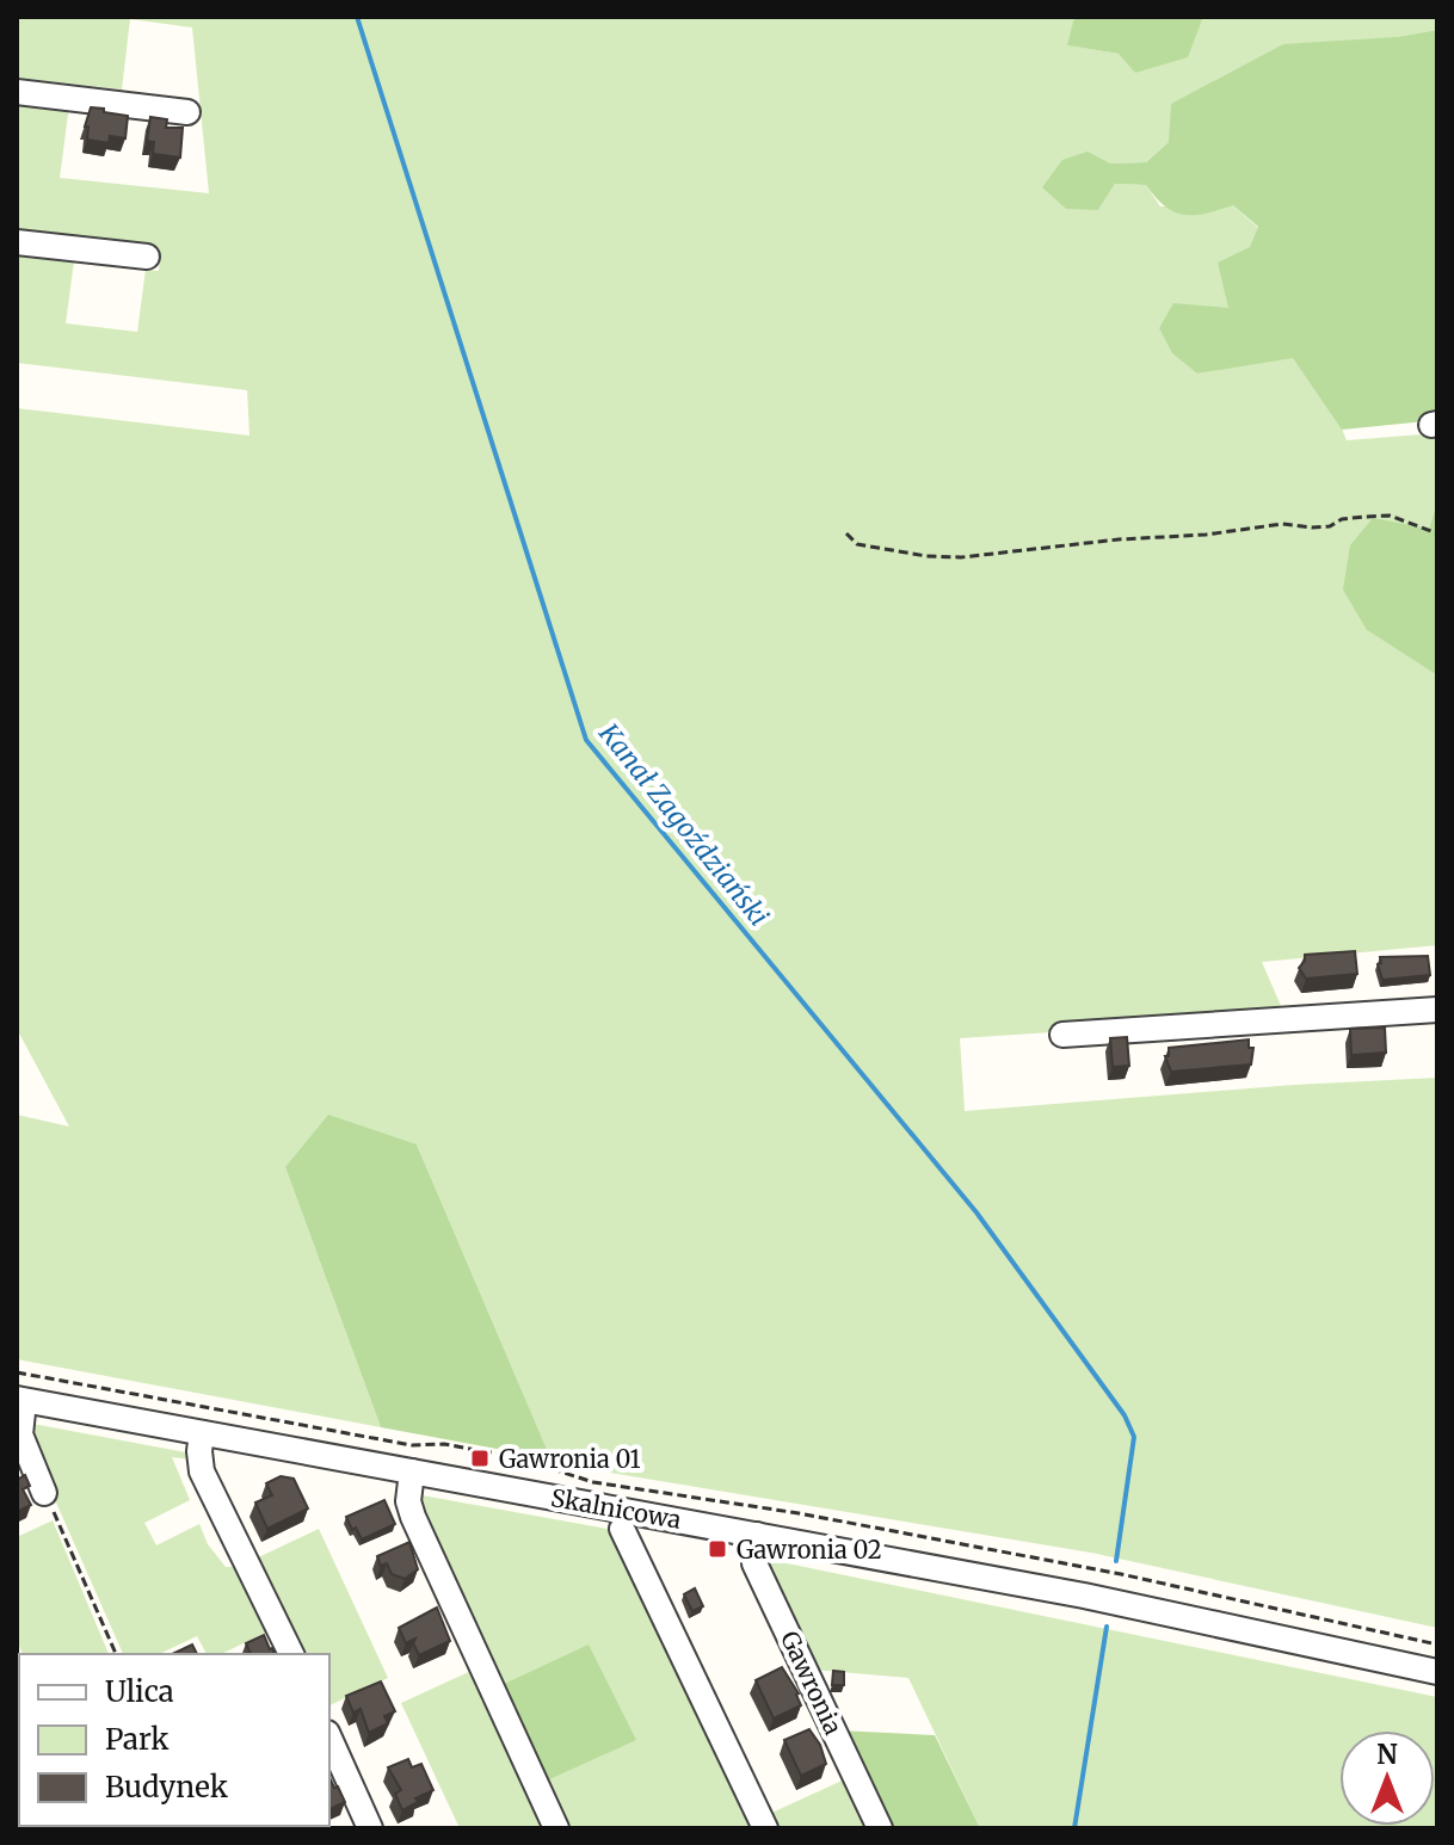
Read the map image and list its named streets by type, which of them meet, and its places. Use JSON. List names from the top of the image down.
{
  "streets": {
    "street": ["Skalnicowa", "Gawronia"]
  },
  "crossings": [
    ["Skalnicowa", "Gawronia"]
  ],
  "water": ["Kanał Zagoździański"],
  "places": {
    "transit": ["Gawronia 01", "Gawronia 02"]
  },
  "legend": ["Ulica", "Park", "Budynek"],
  "north": "top"
}
